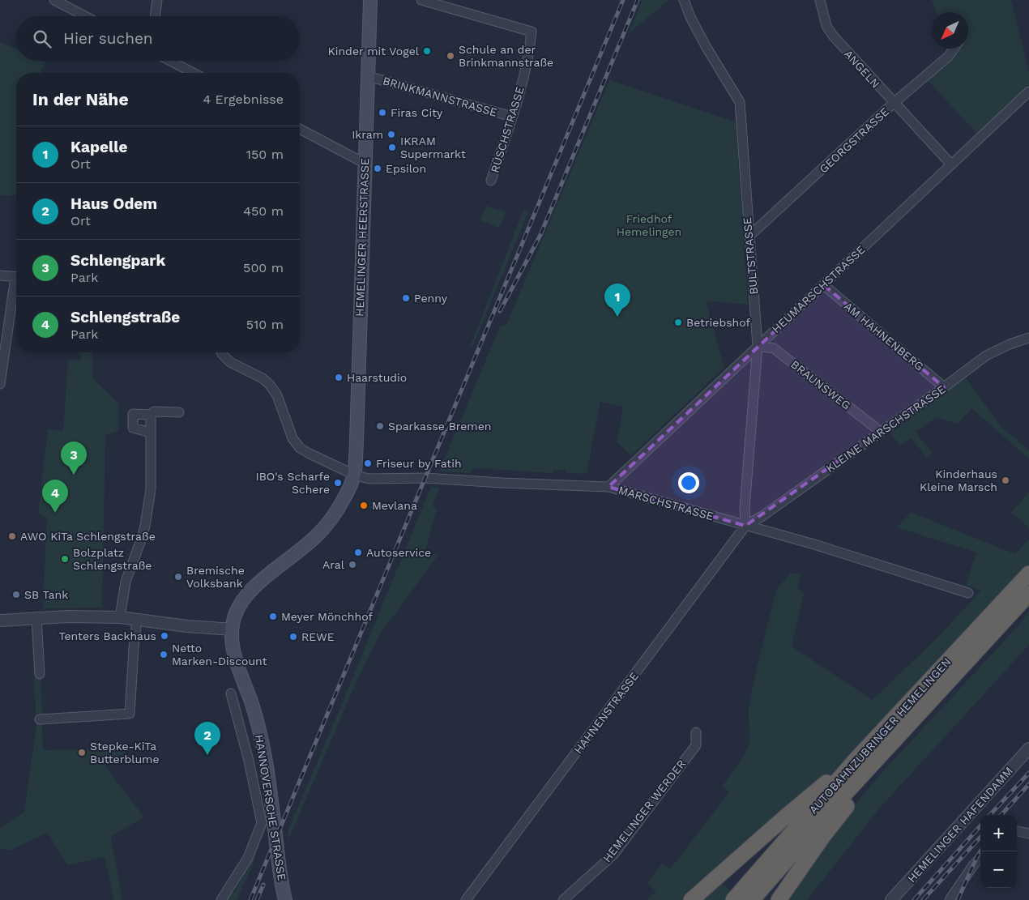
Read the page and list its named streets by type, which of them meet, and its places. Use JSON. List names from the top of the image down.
{
  "streets": {
    "highway": ["AUTOBAHNZUBRINGER HEMELINGEN"],
    "main road": ["HEMELINGER HEERSTRASSE", "HANNOVERSCHE STRASSE"],
    "street": [
      "ANGELN",
      "BRINKMANNSTRASSE",
      "RÜSCHSTRASSE",
      "GEORGSTRASSE",
      "BULTSTRASSE",
      "HEUMARSCHSTRASSE",
      "AM HAHNENBERG",
      "BRAUNSWEG",
      "KLEINE MARSCHSTRASSE",
      "MARSCHSTRASSE",
      "HAHNENSTRASSE",
      "HEMELINGER WERDER",
      "HEMELINGER HAFENDAMM"
    ]
  },
  "crossings": [
    ["ANGELN", "GEORGSTRASSE"],
    ["ANGELN", "HEUMARSCHSTRASSE"],
    ["BRINKMANNSTRASSE", "RÜSCHSTRASSE"],
    ["BRINKMANNSTRASSE", "HEMELINGER HEERSTRASSE"],
    ["GEORGSTRASSE", "BULTSTRASSE"],
    ["HEMELINGER HEERSTRASSE", "MARSCHSTRASSE"],
    ["HEMELINGER HEERSTRASSE", "HANNOVERSCHE STRASSE"],
    ["BULTSTRASSE", "HEUMARSCHSTRASSE"],
    ["BULTSTRASSE", "BRAUNSWEG"],
    ["BULTSTRASSE", "KLEINE MARSCHSTRASSE"],
    ["BULTSTRASSE", "MARSCHSTRASSE"],
    ["BULTSTRASSE", "HAHNENSTRASSE"],
    ["HEUMARSCHSTRASSE", "AM HAHNENBERG"],
    ["HEUMARSCHSTRASSE", "BRAUNSWEG"],
    ["HEUMARSCHSTRASSE", "MARSCHSTRASSE"],
    ["AM HAHNENBERG", "KLEINE MARSCHSTRASSE"],
    ["BRAUNSWEG", "KLEINE MARSCHSTRASSE"],
    ["KLEINE MARSCHSTRASSE", "MARSCHSTRASSE"],
    ["KLEINE MARSCHSTRASSE", "HAHNENSTRASSE"],
    ["MARSCHSTRASSE", "HAHNENSTRASSE"],
    ["MARSCHSTRASSE", "HANNOVERSCHE STRASSE"]
  ],
  "parks": ["Friedhof Hemelingen"],
  "places": [
    "Kinder mit Vogel",
    "Schule an der Brinkmannstraße",
    "Firas City",
    "Ikram",
    "IKRAM Supermarkt",
    "Epsilon",
    "Penny",
    "Betriebshof",
    "Haarstudio",
    "Sparkasse Bremen",
    "Friseur by Fatih",
    "Kinderhaus Kleine Marsch",
    "IBO's Scharfe Schere",
    "Mevlana",
    "AWO KiTa Schlengstraße",
    "Autoservice",
    "Bolzplatz Schlengstraße",
    "Aral",
    "Bremische Volksbank",
    "SB Tank",
    "Meyer Mönchhof",
    "Tenters Backhaus",
    "REWE",
    "Netto Marken-Discount",
    "Stepke-KiTa Butterblume"
  ],
  "north": "bottom left",
  "page": {
    "search": "Hier suchen",
    "heading": ["In der Nähe", "4 Ergebnisse"],
    "list": [
      {
        "mark": "1",
        "name": "Kapelle",
        "note": "Ort",
        "value": "150 m"
      },
      {
        "mark": "2",
        "name": "Haus Odem",
        "note": "Ort",
        "value": "450 m"
      },
      {
        "mark": "3",
        "name": "Schlengpark",
        "note": "Park",
        "value": "500 m"
      },
      {
        "mark": "4",
        "name": "Schlengstraße",
        "note": "Park",
        "value": "510 m"
      }
    ],
    "pins": [
      "1",
      "3",
      "4",
      "2"
    ],
    "map_buttons": ["+", "−"]
  }
}
